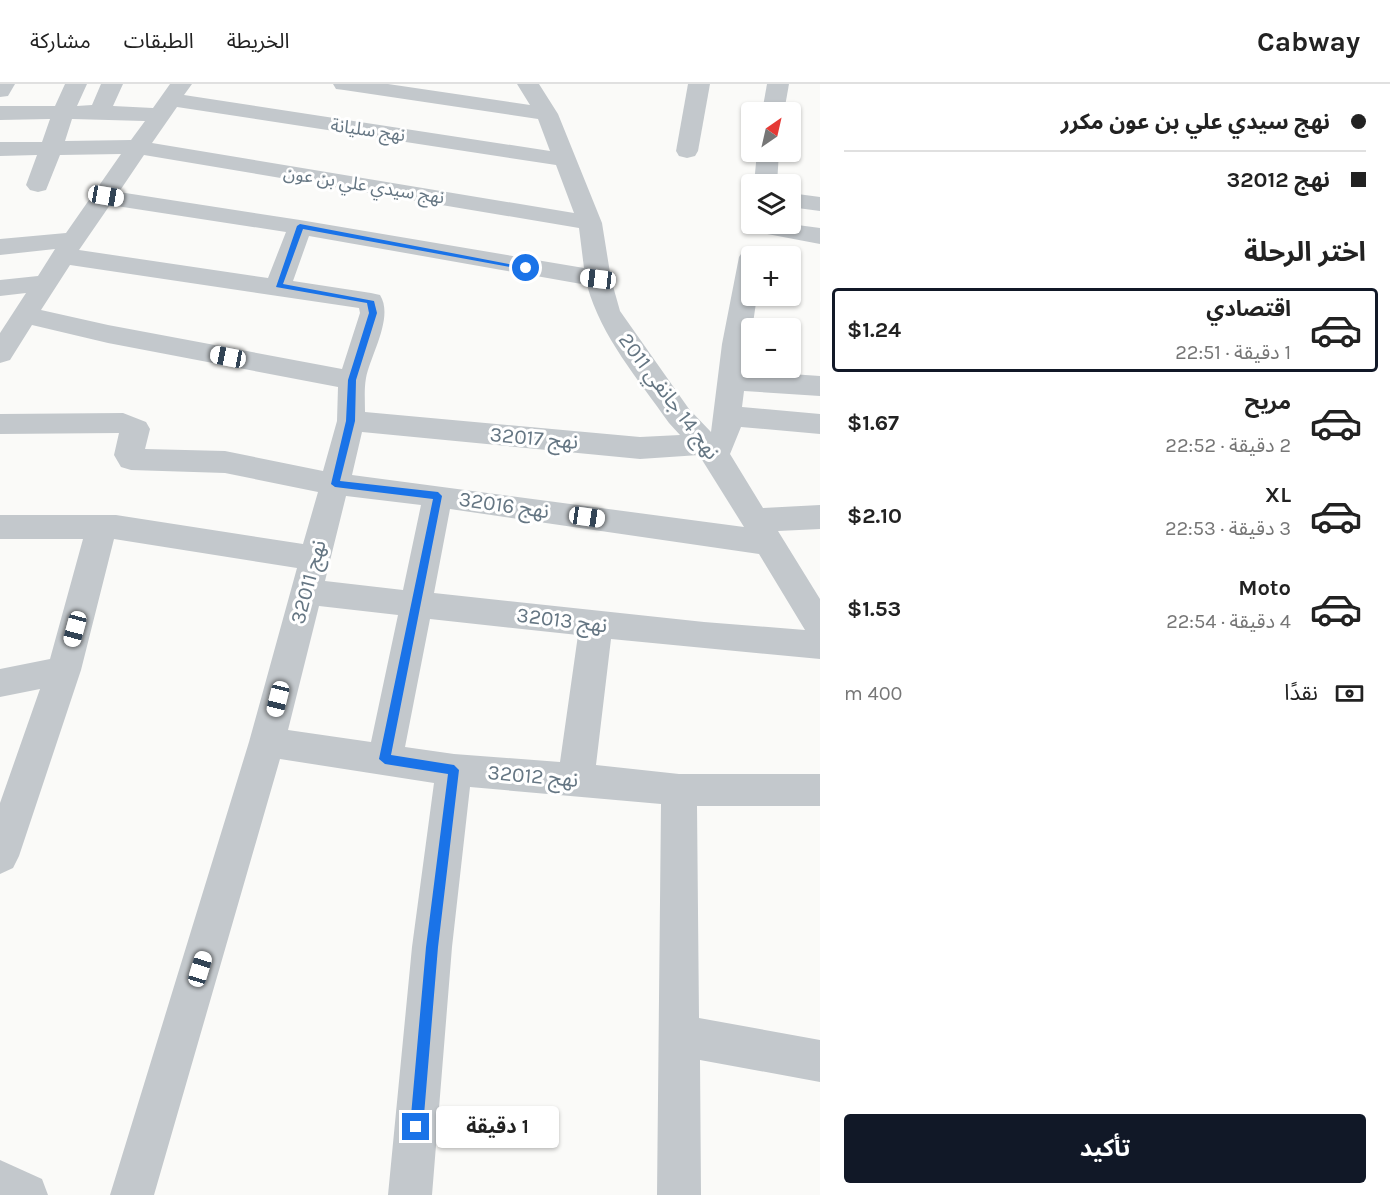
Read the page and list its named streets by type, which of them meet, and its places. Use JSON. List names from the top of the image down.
{
  "streets": {
    "street": [
      "نهج سليانة",
      "نهج سيدي علي بن عون",
      "نهج 14 جانفي 2011",
      "نهج 32017",
      "نهج 32016",
      "نهج 32011",
      "نهج 32013",
      "نهج 32012"
    ]
  },
  "crossings": [
    ["نهج سليانة", "نهج 14 جانفي 2011"],
    ["نهج سيدي علي بن عون", "نهج 14 جانفي 2011"],
    ["نهج 14 جانفي 2011", "نهج 32017"],
    ["نهج 14 جانفي 2011", "نهج 32016"],
    ["نهج 32017", "نهج 32011"],
    ["نهج 32016", "نهج 32011"],
    ["نهج 32011", "نهج 32013"],
    ["نهج 32011", "نهج 32012"]
  ],
  "north": "top right",
  "page": {
    "header": "Cabway",
    "nav": ["الخريطة", "الطبقات", "مشاركة"],
    "banner": ["نهج سيدي علي بن عون مكرر", "نهج 32012"],
    "map_buttons": ["+", "−"],
    "heading": "اختر الرحلة",
    "list": [
      {
        "name": "اقتصادي",
        "note": "1 دقيقة · 22:51",
        "value": "$1.24"
      },
      {
        "name": "مريح",
        "note": "2 دقيقة · 22:52",
        "value": "$1.67"
      },
      {
        "name": "XL",
        "note": "3 دقيقة · 22:53",
        "value": "$2.10"
      },
      {
        "name": "Moto",
        "note": "4 دقيقة · 22:54",
        "value": "$1.53"
      }
    ],
    "pay": ["نقدًا", "400 m"],
    "buttons": "تأكيد",
    "bubble": "1 دقيقة"
  }
}
